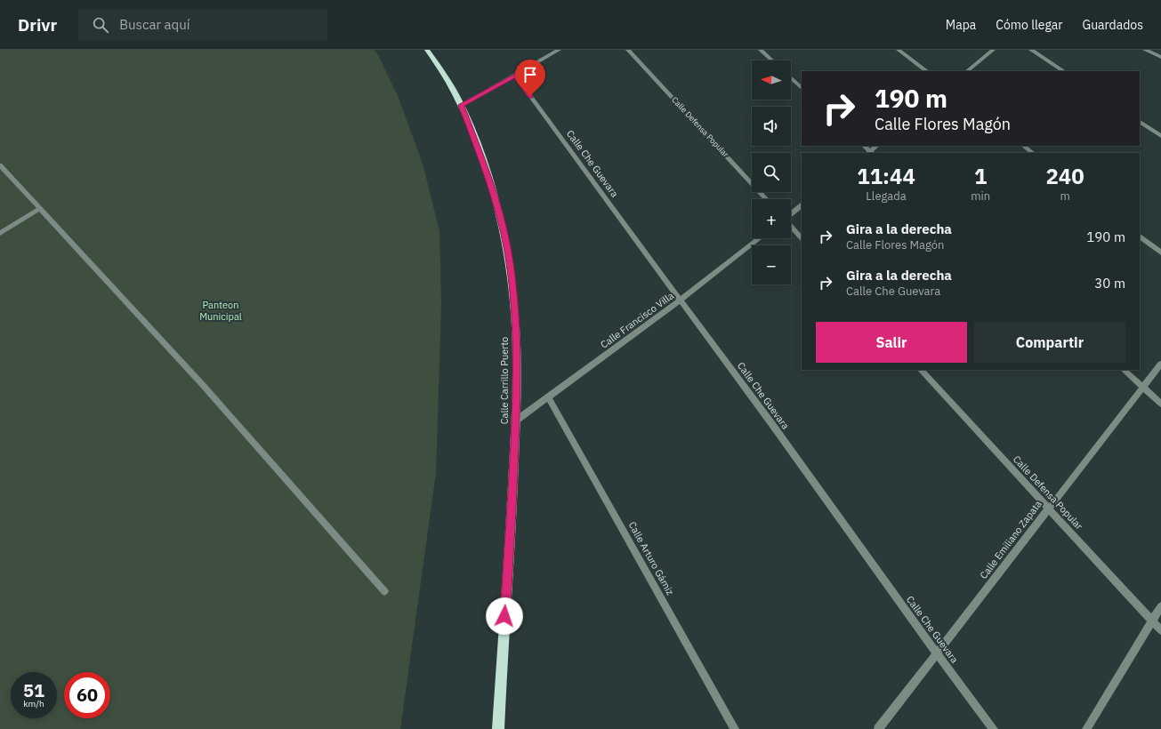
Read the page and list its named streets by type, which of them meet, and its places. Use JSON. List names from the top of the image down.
{
  "streets": {
    "main road": ["Calle Carrillo Puerto"],
    "street": [
      "Calle Defensa Popular",
      "Calle Che Guevara",
      "Calle Francisco Villa",
      "Calle Emiliano Zapata",
      "Calle Arturo Gámiz"
    ]
  },
  "crossings": [
    ["Calle Defensa Popular", "Calle Emiliano Zapata"],
    ["Calle Che Guevara", "Calle Francisco Villa"],
    ["Calle Che Guevara", "Calle Emiliano Zapata"],
    ["Calle Francisco Villa", "Calle Carrillo Puerto"],
    ["Calle Francisco Villa", "Calle Arturo Gámiz"]
  ],
  "parks": ["Panteon Municipal"],
  "north": "left",
  "page": {
    "header": "Drivr",
    "search": "Buscar aquí",
    "nav": ["Mapa", "Cómo llegar", "Guardados"],
    "map_buttons": ["+", "−"],
    "turn": ["190 m", "Calle Flores Magón"],
    "eta": [
      "11:44",
      "Llegada",
      "1",
      "min",
      "240",
      "m"
    ],
    "list": [
      {
        "name": "Gira a la derecha",
        "note": "Calle Flores Magón",
        "value": "190 m"
      },
      {
        "name": "Gira a la derecha",
        "note": "Calle Che Guevara",
        "value": "30 m"
      }
    ],
    "buttons": ["Salir", "Compartir"],
    "speed": "51 km/h",
    "limit": "60"
  }
}
